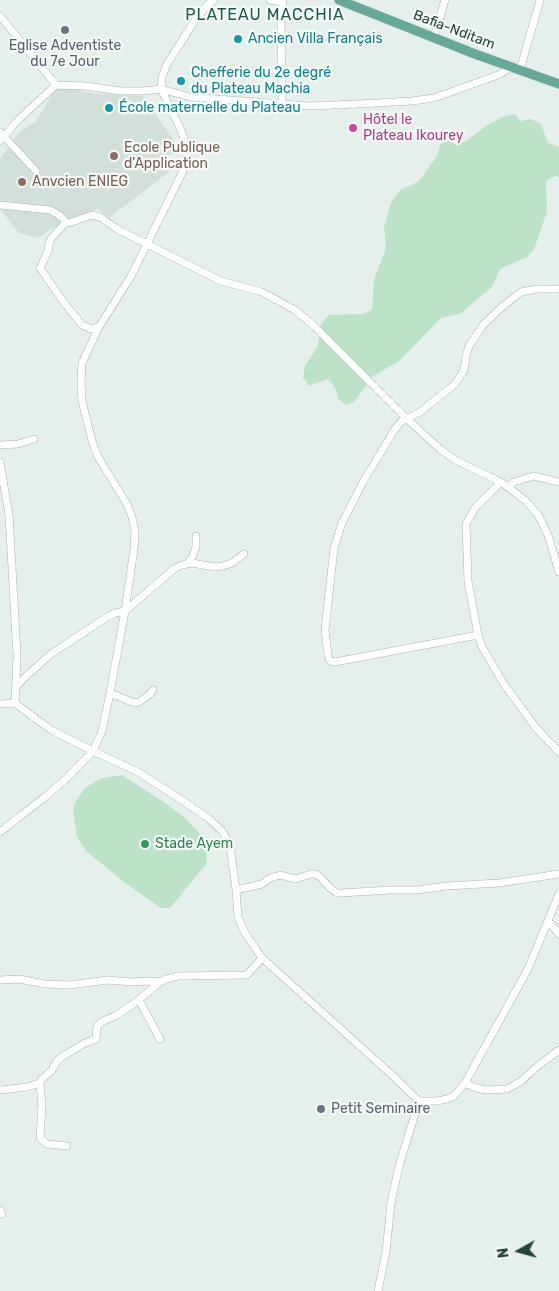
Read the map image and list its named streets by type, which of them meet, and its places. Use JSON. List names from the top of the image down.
{
  "streets": {
    "main road": ["Bafia-Nditam"]
  },
  "districts": ["PLATEAU MACCHIA"],
  "places": [
    "Eglise Adventiste du 7e Jour",
    "Ancien Villa Français",
    "Chefferie du 2e degré du Plateau Machia",
    "École maternelle du Plateau",
    "Hôtel le Plateau Ikourey",
    "Ecole Publique d'Application",
    "Anvcien ENIEG",
    "Stade Ayem",
    "Petit Seminaire"
  ],
  "north": "left"
}
